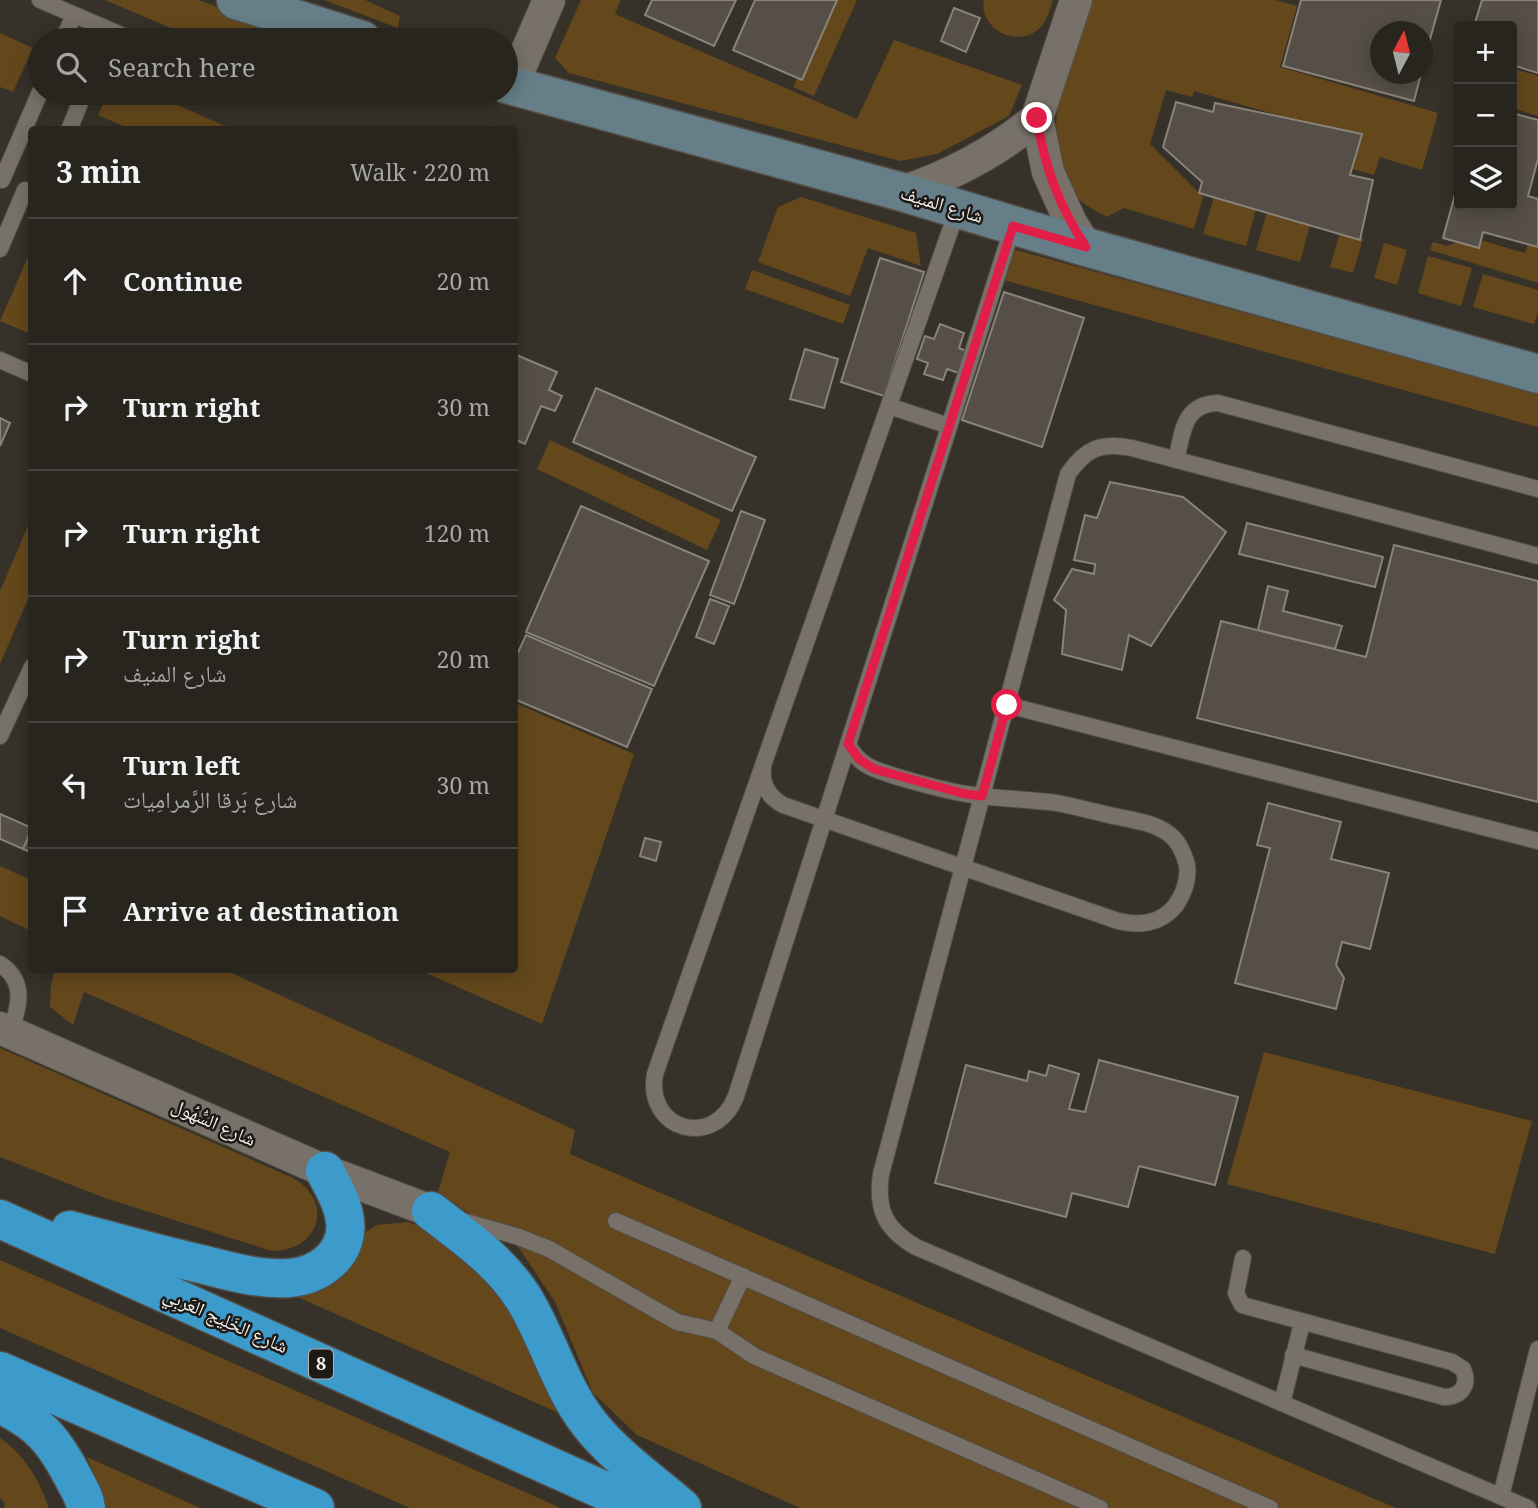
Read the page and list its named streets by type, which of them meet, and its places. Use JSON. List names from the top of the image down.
{
  "streets": {
    "highway": ["شارع الخَلِيج العَربِي", "8"],
    "street": ["شارع المنيف", "شارع السُّهُول"]
  },
  "north": "top",
  "page": {
    "map_buttons": ["+", "−"],
    "search": "Search here",
    "heading": ["3 min", "Walk · 220 m"],
    "list": [
      ["Continue", "20 m"],
      ["Turn right", "30 m"],
      ["Turn right", "120 m"],
      ["Turn right", "شارع المنيف", "20 m"],
      ["Turn left", "شارع بَرقا الرَّمرامِيات", "30 m"],
      "Arrive at destination"
    ]
  }
}
